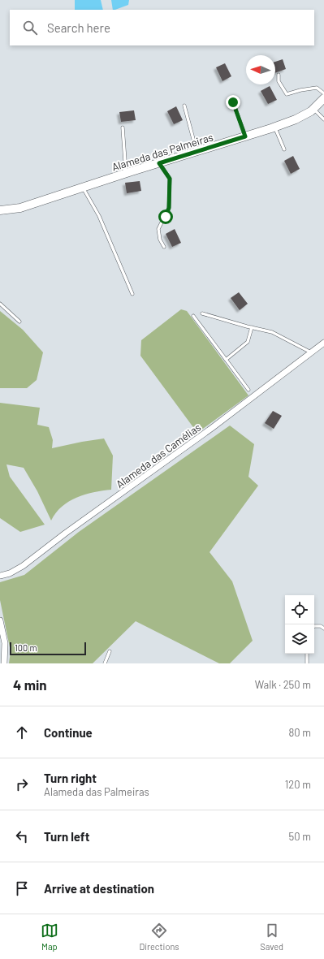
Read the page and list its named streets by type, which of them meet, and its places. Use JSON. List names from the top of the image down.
{
  "streets": {
    "street": ["Alameda das Palmeiras", "Alameda das Camélias"]
  },
  "scale_bar": "100 m",
  "north": "left",
  "page": {
    "search": "Search here",
    "scale": "100 m",
    "heading": ["4 min", "Walk · 250 m"],
    "list": [
      ["Continue", "80 m"],
      ["Turn right", "Alameda das Palmeiras", "120 m"],
      ["Turn left", "50 m"],
      "Arrive at destination"
    ],
    "nav": ["Map", "Directions", "Saved"]
  }
}
